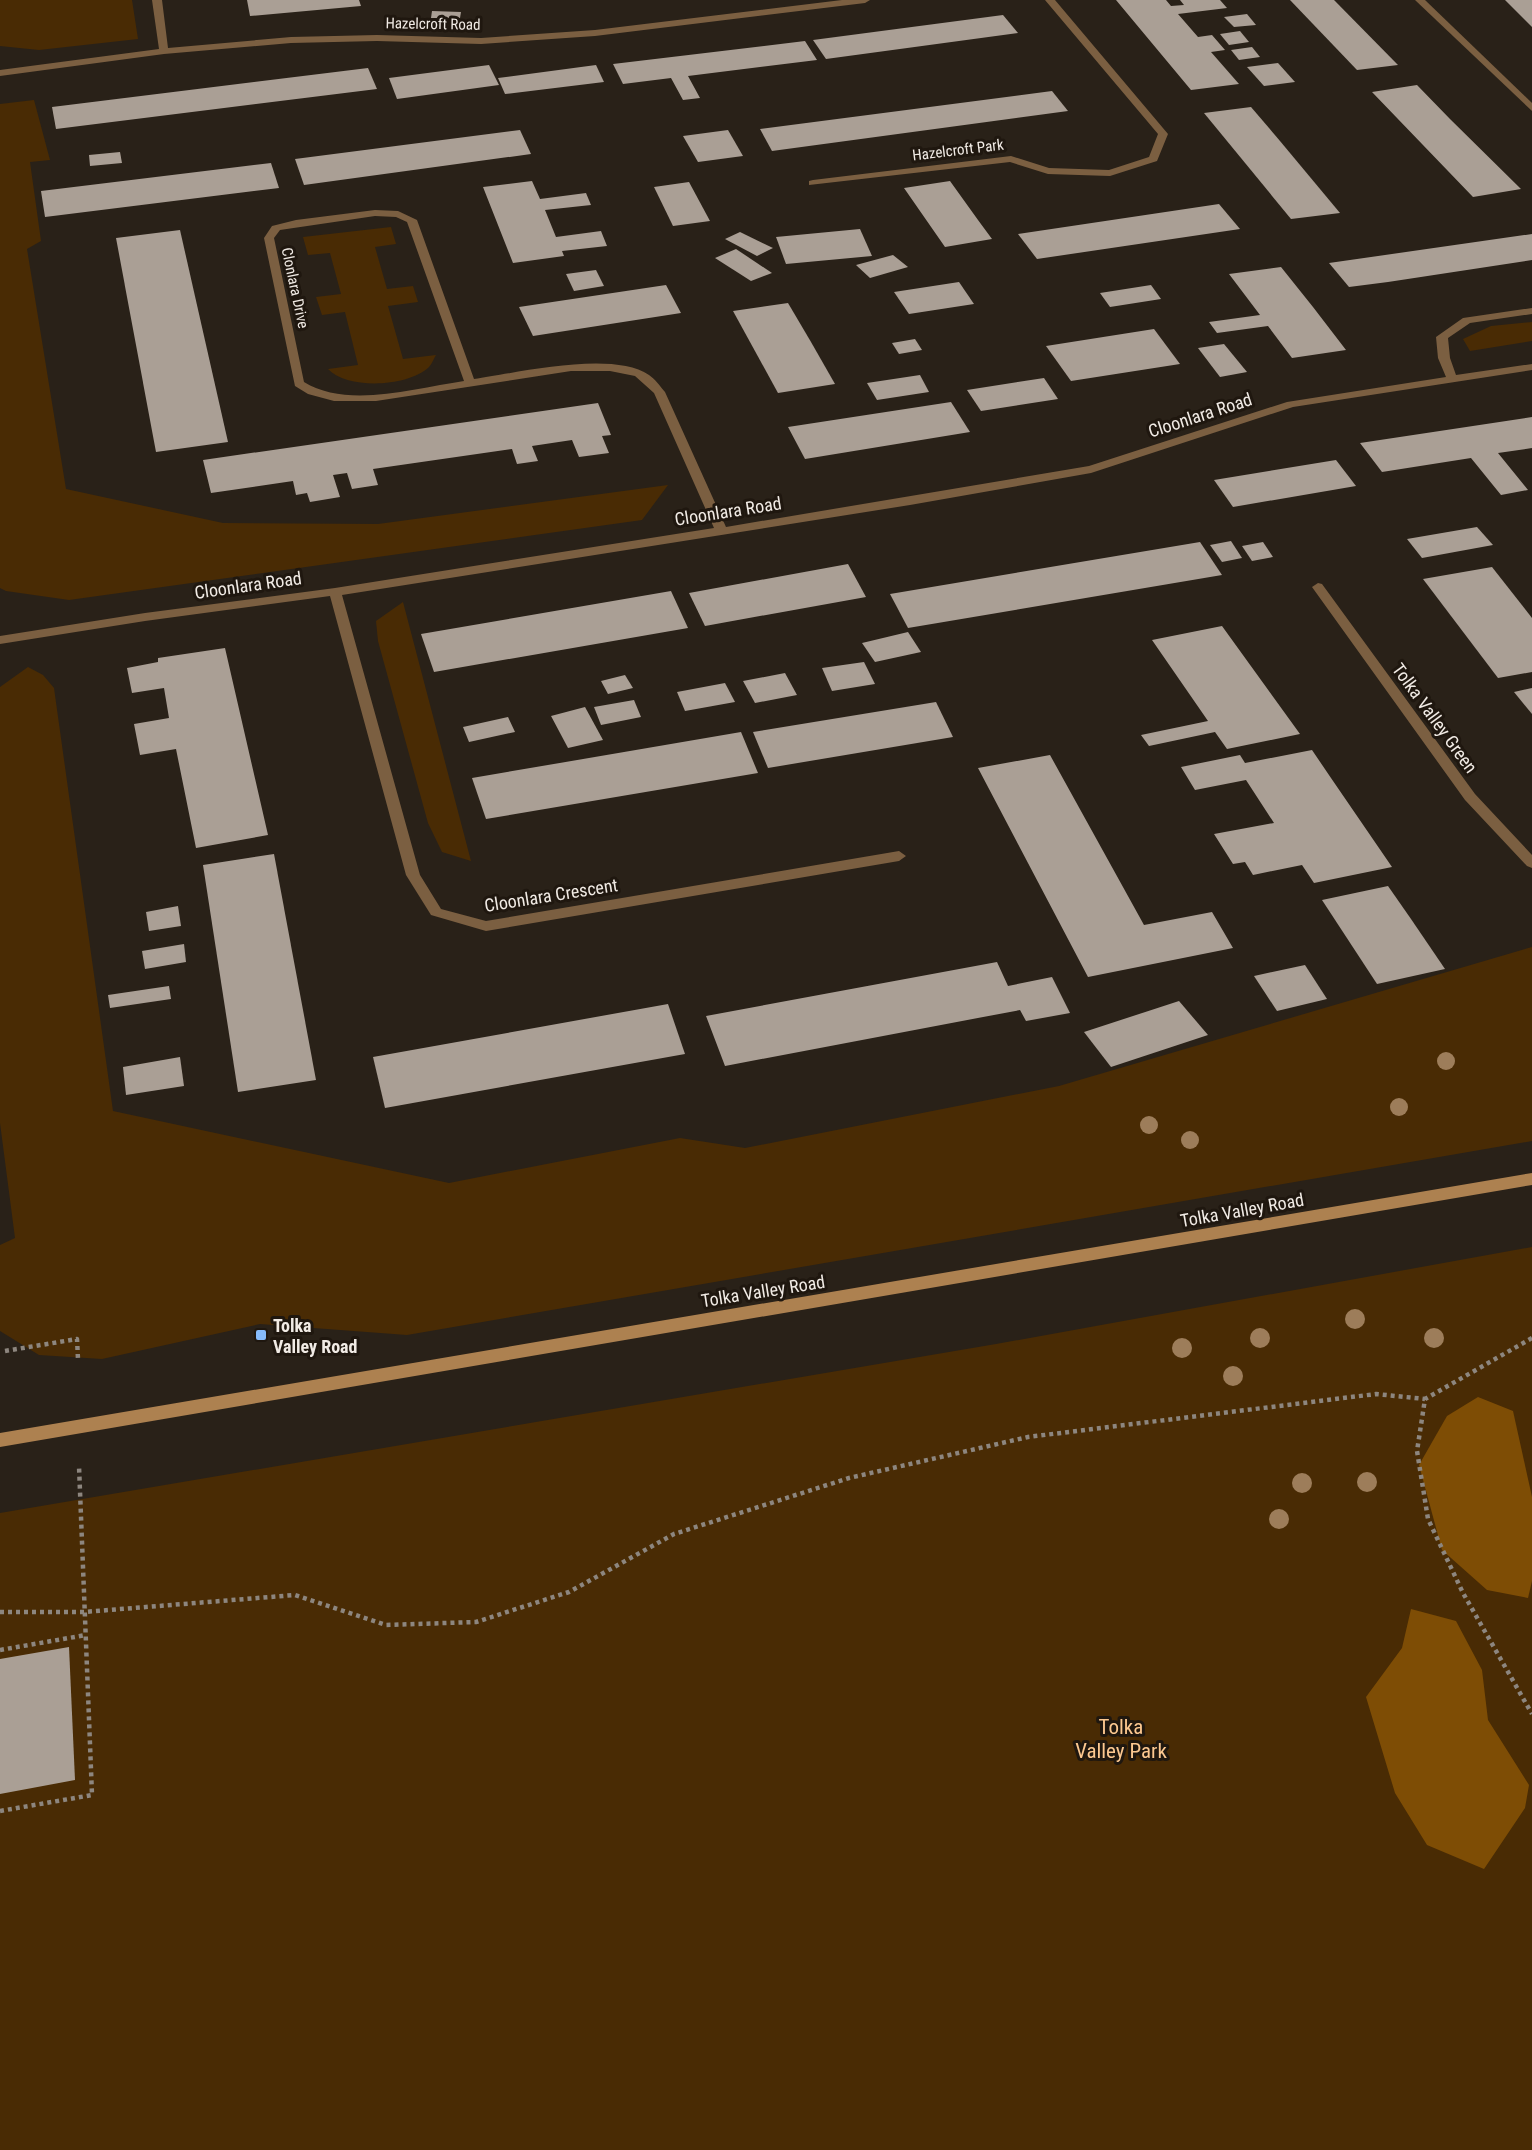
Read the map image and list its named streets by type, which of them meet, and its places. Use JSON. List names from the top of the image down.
{
  "streets": {
    "main road": ["Tolka Valley Road"],
    "street": [
      "Hazelcroft Road",
      "Hazelcroft Park",
      "Clonlara Drive",
      "Cloonlara Road",
      "Tolka Valley Green",
      "Cloonlara Crescent"
    ]
  },
  "crossings": [
    ["Clonlara Drive", "Cloonlara Road"],
    ["Cloonlara Road", "Cloonlara Crescent"]
  ],
  "parks": ["Tolka Valley Park"],
  "places": {
    "transit": ["Tolka Valley Road"]
  }
}
